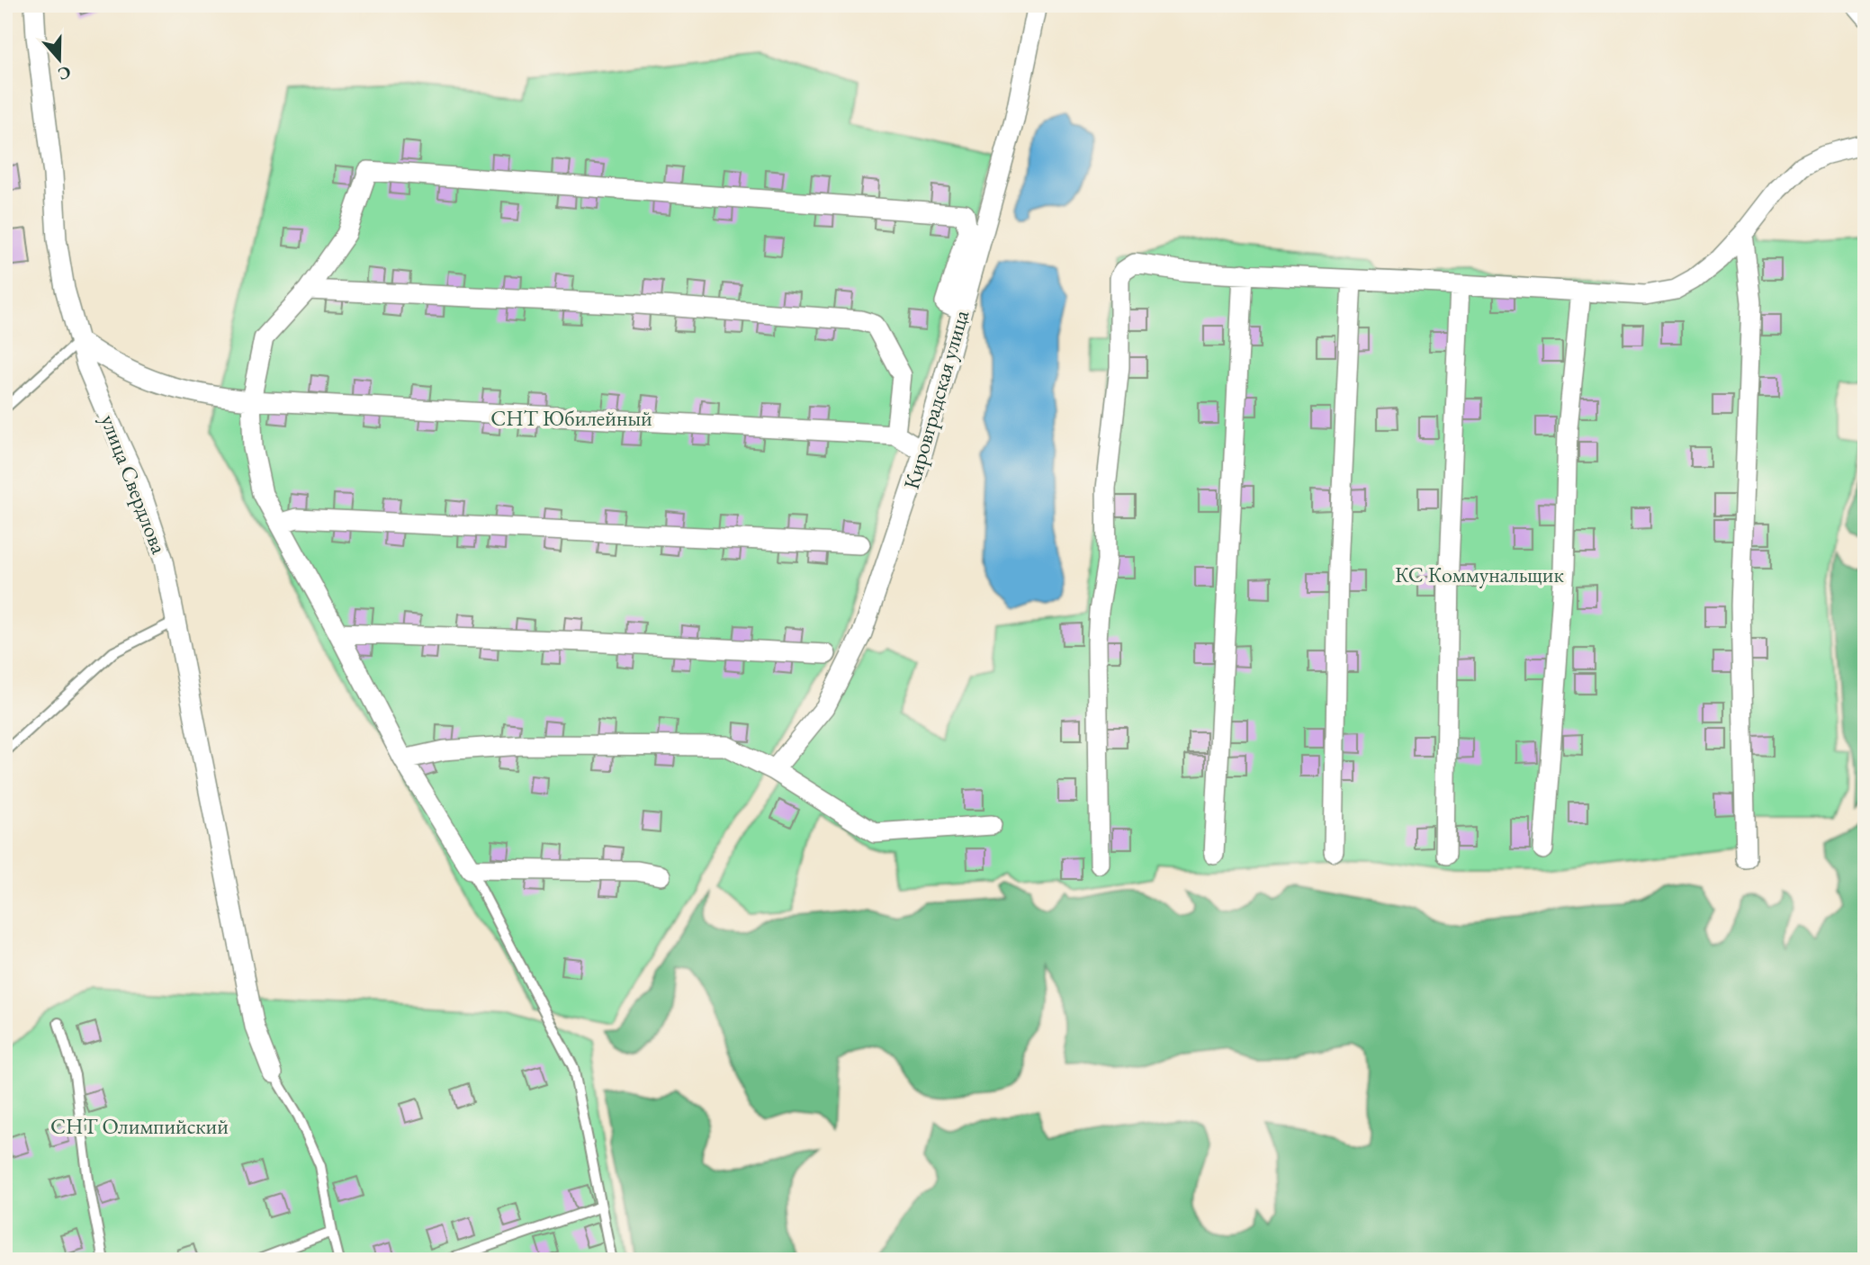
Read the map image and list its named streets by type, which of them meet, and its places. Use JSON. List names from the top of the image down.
{
  "streets": {
    "street": ["Кировградская улица", "улица Свердлова"]
  },
  "parks": ["СНТ Юбилейный", "КС Коммунальщик", "СНТ Олимпийский"],
  "north": "bottom"
}
